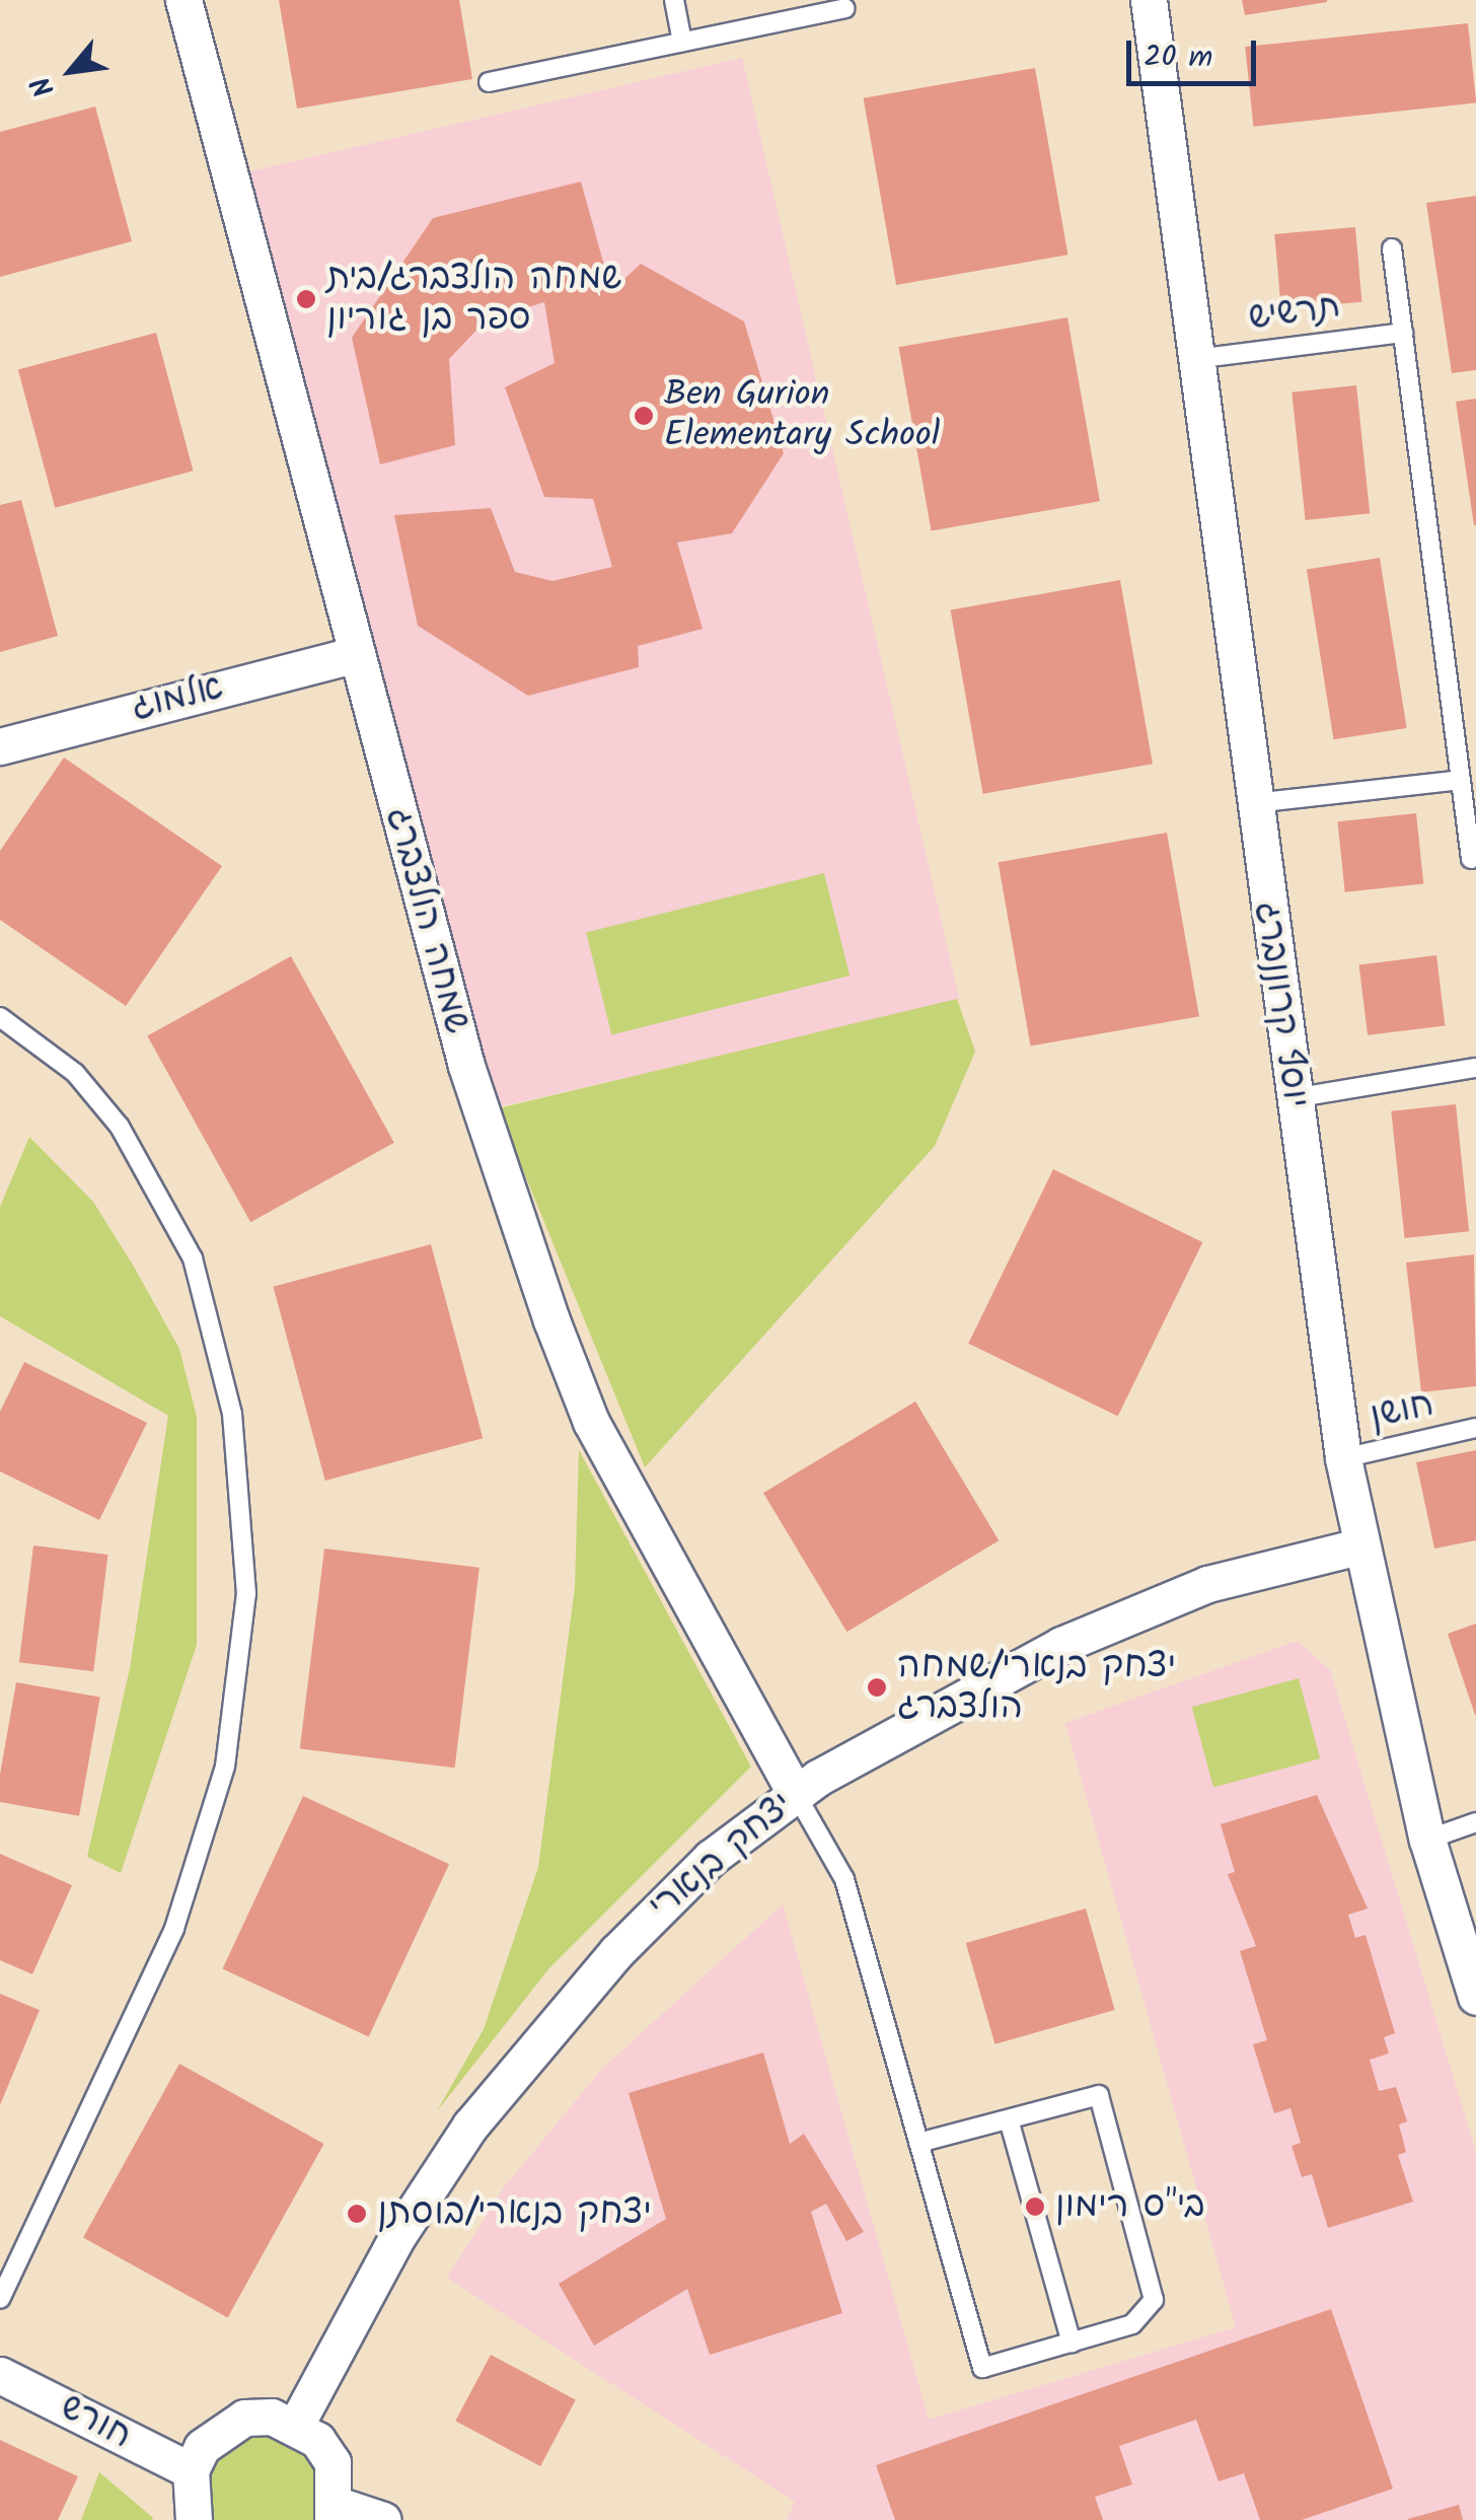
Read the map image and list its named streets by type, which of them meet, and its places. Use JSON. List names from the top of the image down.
{
  "streets": {
    "street": [
      "אלמוג",
      "שמחה הולצברג",
      "יוסף קרוננברג",
      "יצחק בנארי",
      "חורש"
    ],
    "lane": ["תרשיש", "חושן"]
  },
  "crossings": [
    ["תרשיש", "יוסף קרוננברג"],
    ["אלמוג", "שמחה הולצברג"],
    ["שמחה הולצברג", "יצחק בנארי"],
    ["יוסף קרוננברג", "חושן"],
    ["יוסף קרוננברג", "יצחק בנארי"]
  ],
  "places": [
    "שמחה הולצברג/בית ספר בן גוריון",
    "Ben Gurion Elementary School",
    "יצחק בנארי/שמחה הולצברג",
    "בי\"ס רימון",
    "יצחק בנארי/בוסתן"
  ],
  "scale_bar": "20 m",
  "north": "bottom left"
}
